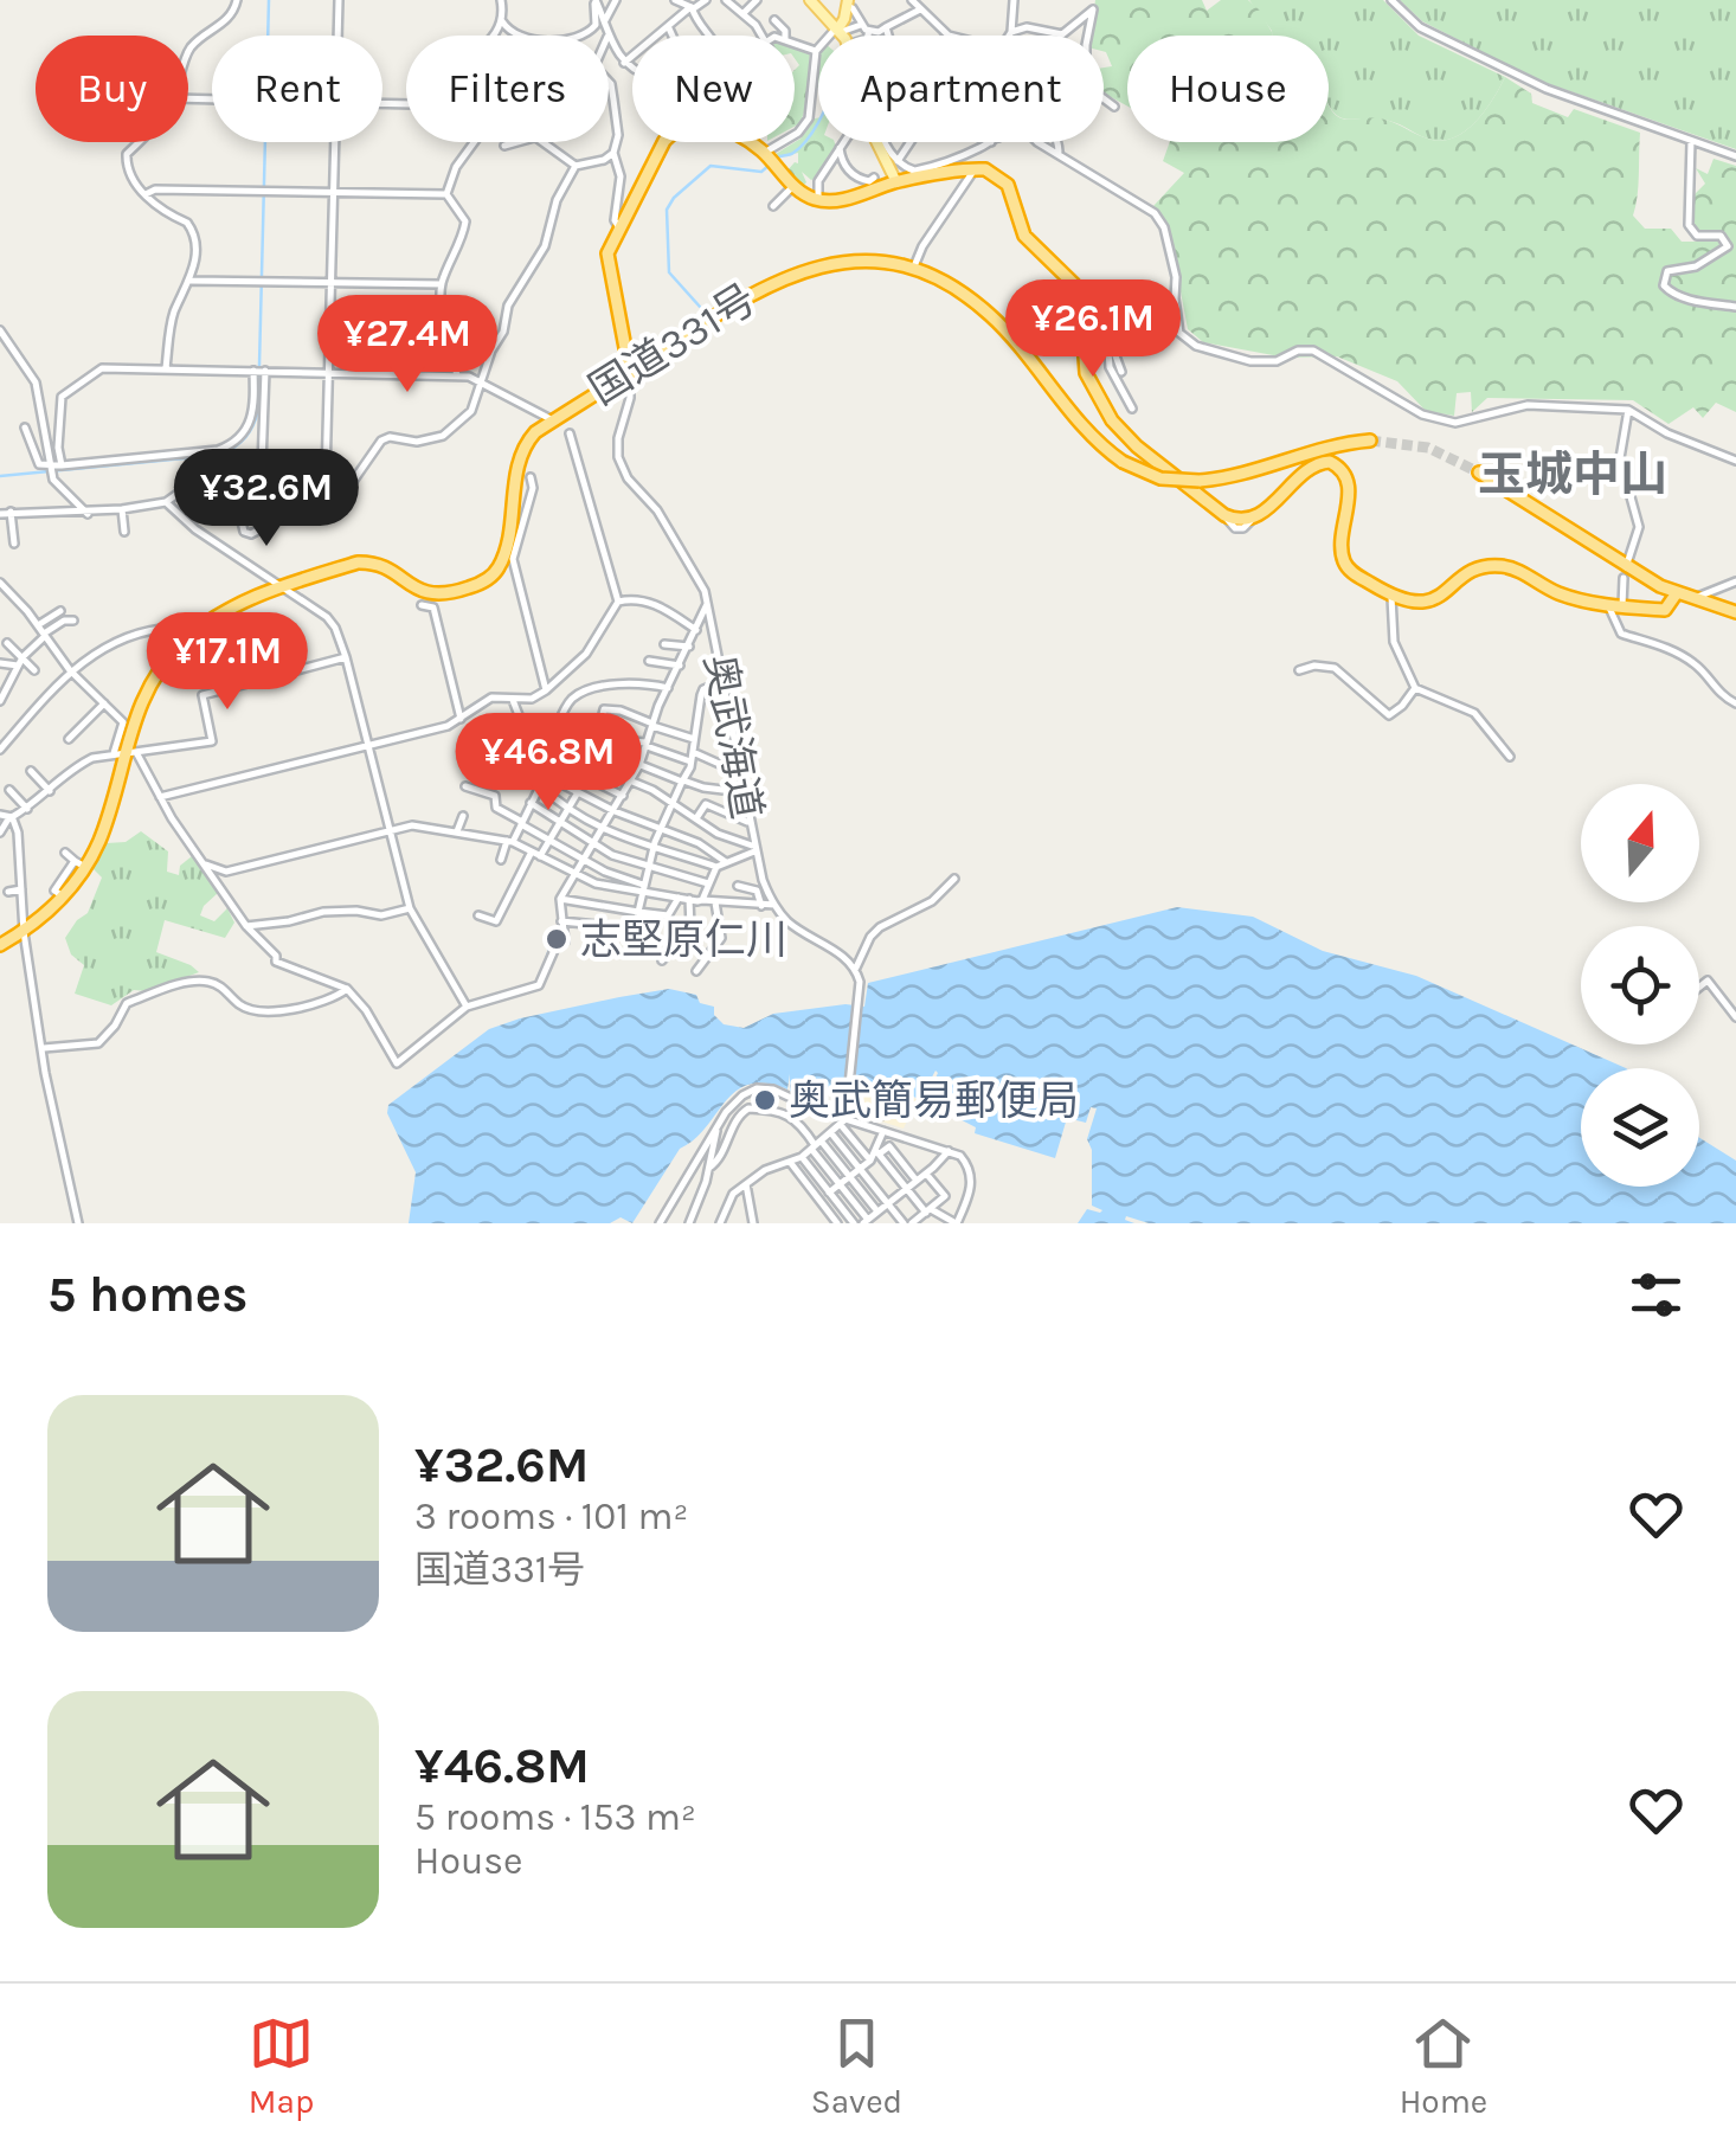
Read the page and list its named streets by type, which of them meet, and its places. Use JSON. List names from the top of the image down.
{
  "streets": {
    "highway": ["国道331号"],
    "street": ["奥武海道"]
  },
  "crossings": [
    ["国道331号", "奥武海道"]
  ],
  "districts": ["玉城中山"],
  "places": ["志堅原仁川", "奥武簡易郵便局"],
  "north": "top",
  "page": {
    "chip": [
      "Buy",
      "Rent",
      "Filters",
      "New",
      "Apartment",
      "House"
    ],
    "price": [
      "¥26.1M",
      "¥27.4M",
      "¥32.6M",
      "¥17.1M",
      "¥46.8M"
    ],
    "heading": "5 homes",
    "list": [
      {
        "name": "¥32.6M",
        "note": "3 rooms · 101 m² · 国道331号"
      },
      {
        "name": "¥46.8M",
        "note": "5 rooms · 153 m² · House"
      }
    ],
    "tabs": ["Map", "Saved", "Home"]
  }
}
